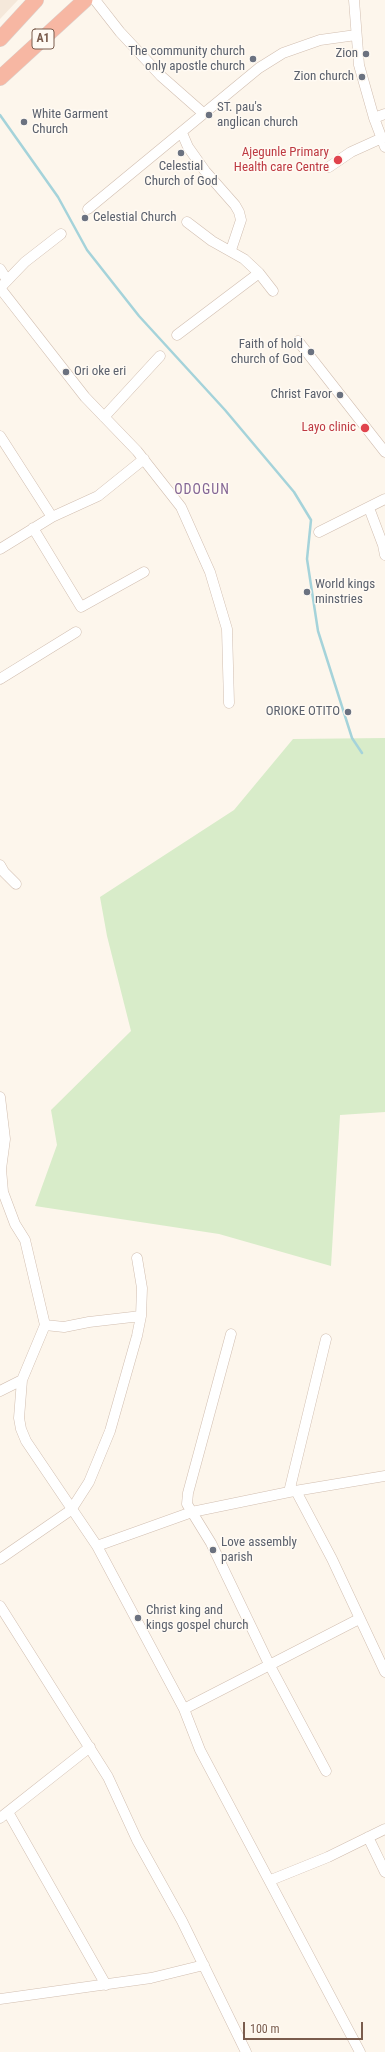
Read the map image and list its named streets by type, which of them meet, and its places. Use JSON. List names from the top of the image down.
{
  "streets": {
    "highway": ["A1"]
  },
  "districts": ["ODOGUN"],
  "places": [
    "Zion",
    "The community church only apostle church",
    "Zion church",
    "ST. pau's anglican church",
    "White Garment Church",
    "Celestial Church of God",
    "Ajegunle Primary Health care Centre",
    "Celestial Church",
    "Faith of hold church of God",
    "Ori oke eri",
    "Christ Favor",
    "Layo clinic",
    "World kings minstries",
    "ORIOKE OTITO",
    "Love assembly parish",
    "Christ king and kings gospel church"
  ],
  "scale_bar": "100 m"
}
